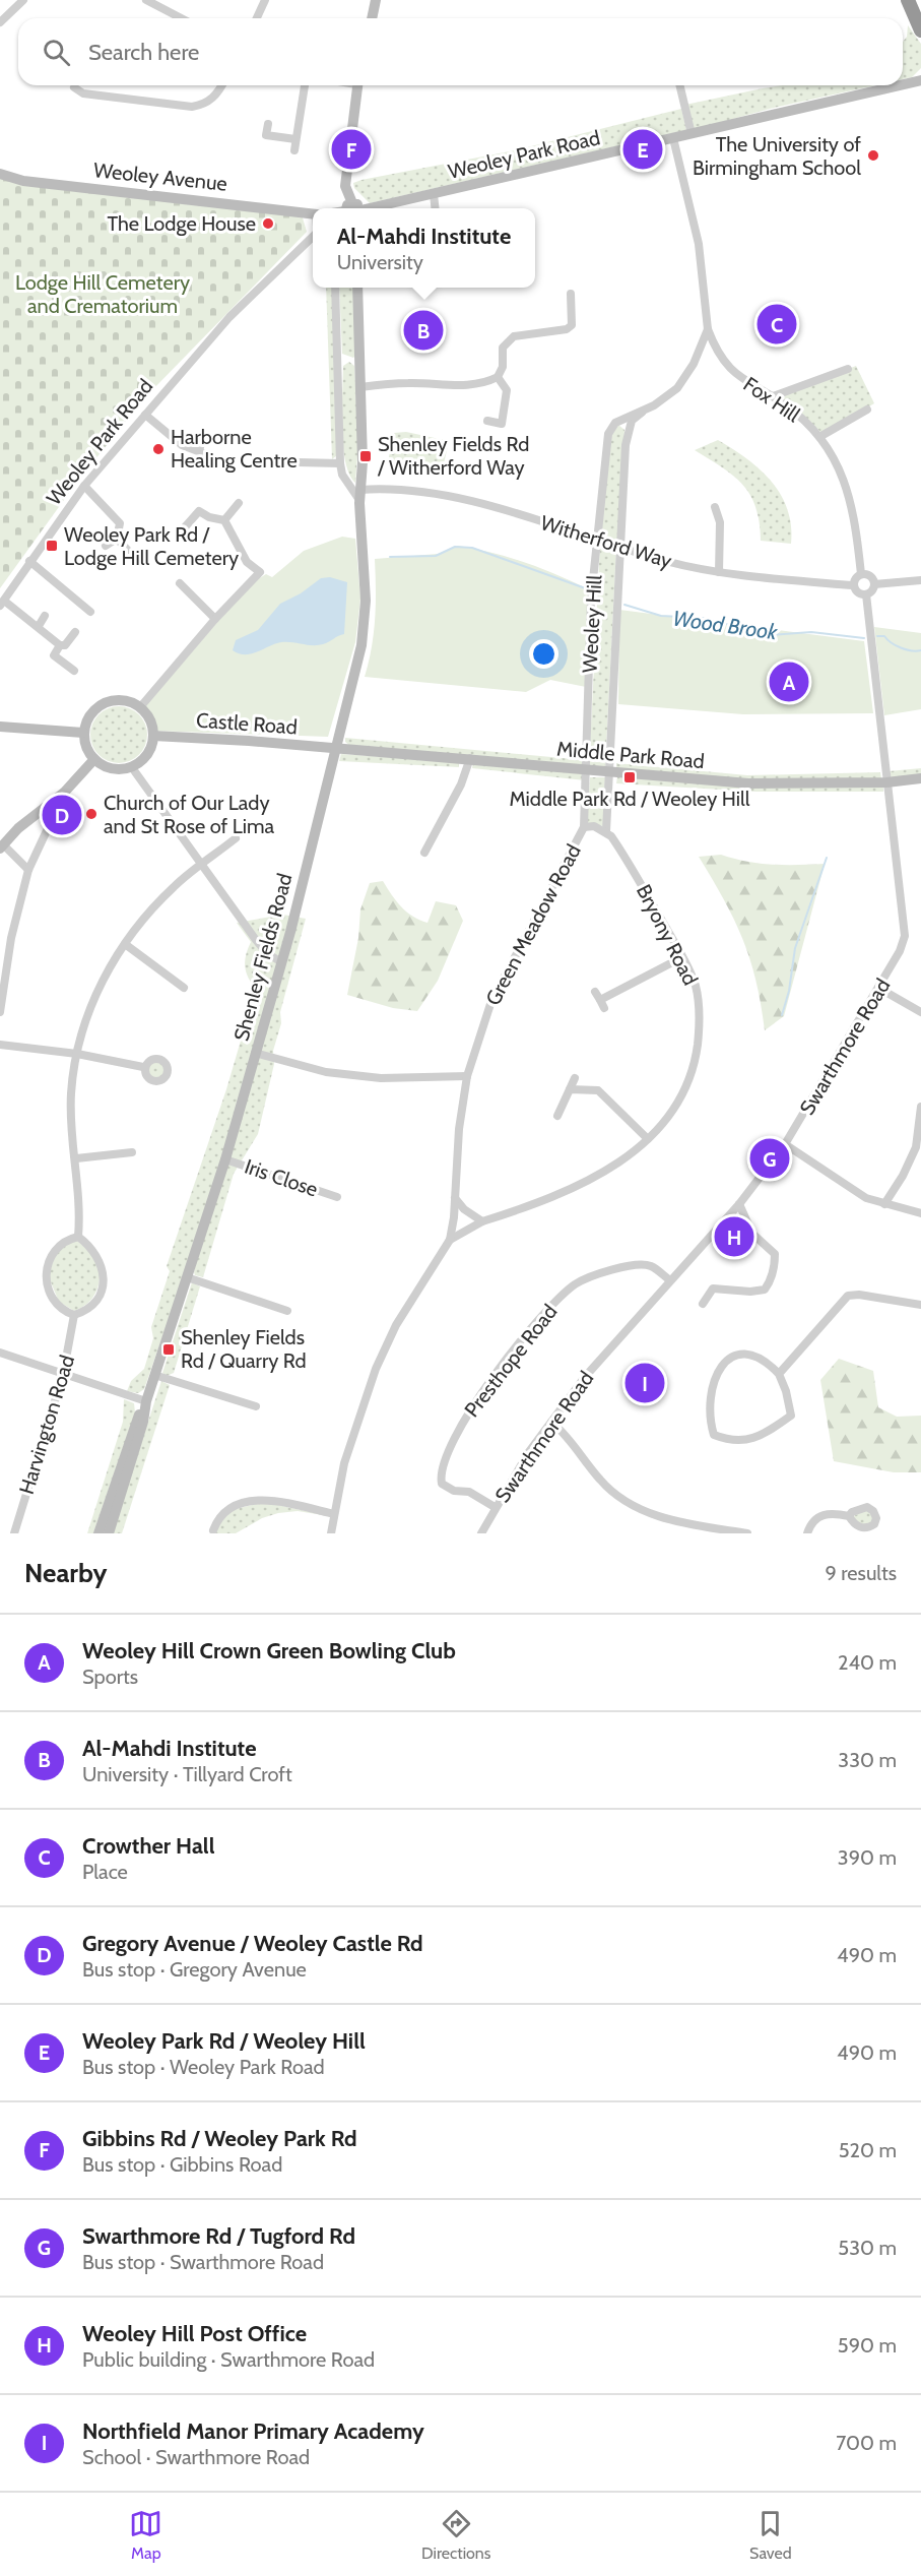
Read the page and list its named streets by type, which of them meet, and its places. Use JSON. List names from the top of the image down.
{
  "streets": {
    "street": [
      "Weoley Park Road",
      "Weoley Avenue",
      "Fox Hill",
      "Witherford Way",
      "Weoley Hill",
      "Castle Road",
      "Middle Park Road",
      "Green Meadow Road",
      "Bryony Road",
      "Shenley Fields Road",
      "Swarthmore Road",
      "Iris Close",
      "Presthope Road",
      "Harvington Road"
    ]
  },
  "crossings": [
    ["Fox Hill", "Witherford Way"],
    ["Fox Hill", "Weoley Hill"],
    ["Witherford Way", "Weoley Hill"],
    ["Witherford Way", "Shenley Fields Road"],
    ["Weoley Hill", "Middle Park Road"],
    ["Weoley Hill", "Green Meadow Road"],
    ["Castle Road", "Middle Park Road"],
    ["Castle Road", "Shenley Fields Road"],
    ["Middle Park Road", "Shenley Fields Road"],
    ["Middle Park Road", "Swarthmore Road"],
    ["Green Meadow Road", "Bryony Road"],
    ["Shenley Fields Road", "Iris Close"],
    ["Swarthmore Road", "Presthope Road"]
  ],
  "water": ["Wood Brook"],
  "parks": ["Lodge Hill Cemetery and Crematorium"],
  "places": {
    "other": [
      "The University of Birmingham School",
      "The Lodge House",
      "Harborne Healing Centre",
      "Church of Our Lady and St Rose of Lima"
    ],
    "transit": [
      "Shenley Fields Rd / Witherford Way",
      "Weoley Park Rd / Lodge Hill Cemetery",
      "Middle Park Rd / Weoley Hill",
      "Shenley Fields Rd / Quarry Rd"
    ]
  },
  "page": {
    "search": "Search here",
    "pins": [
      "E",
      "F",
      "C",
      "B",
      "A",
      "D",
      "G",
      "H",
      "I"
    ],
    "popup": ["Al-Mahdi Institute", "University"],
    "heading": ["Nearby", "9 results"],
    "list": [
      {
        "mark": "A",
        "name": "Weoley Hill Crown Green Bowling Club",
        "note": "Sports",
        "value": "240 m"
      },
      {
        "mark": "B",
        "name": "Al-Mahdi Institute",
        "note": "University · Tillyard Croft",
        "value": "330 m"
      },
      {
        "mark": "C",
        "name": "Crowther Hall",
        "note": "Place",
        "value": "390 m"
      },
      {
        "mark": "D",
        "name": "Gregory Avenue / Weoley Castle Rd",
        "note": "Bus stop · Gregory Avenue",
        "value": "490 m"
      },
      {
        "mark": "E",
        "name": "Weoley Park Rd / Weoley Hill",
        "note": "Bus stop · Weoley Park Road",
        "value": "490 m"
      },
      {
        "mark": "F",
        "name": "Gibbins Rd / Weoley Park Rd",
        "note": "Bus stop · Gibbins Road",
        "value": "520 m"
      },
      {
        "mark": "G",
        "name": "Swarthmore Rd / Tugford Rd",
        "note": "Bus stop · Swarthmore Road",
        "value": "530 m"
      },
      {
        "mark": "H",
        "name": "Weoley Hill Post Office",
        "note": "Public building · Swarthmore Road",
        "value": "590 m"
      },
      {
        "mark": "I",
        "name": "Northfield Manor Primary Academy",
        "note": "School · Swarthmore Road",
        "value": "700 m"
      }
    ],
    "nav": ["Map", "Directions", "Saved"]
  }
}
